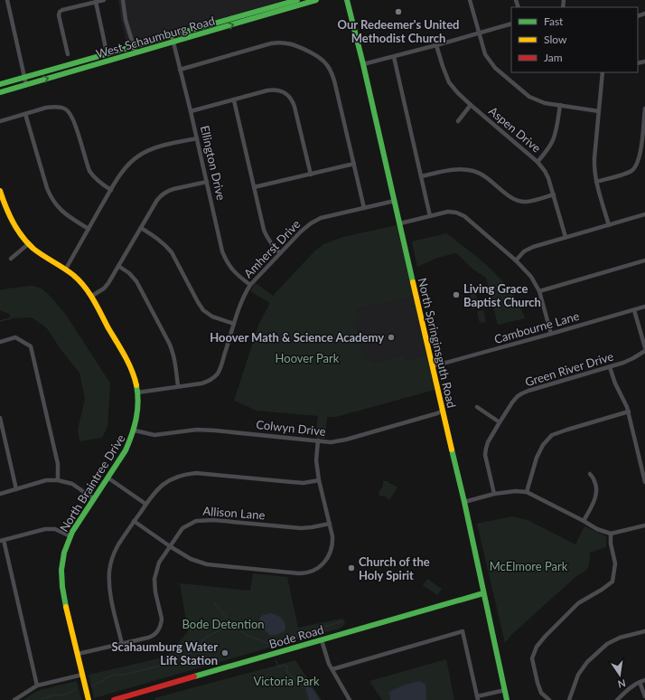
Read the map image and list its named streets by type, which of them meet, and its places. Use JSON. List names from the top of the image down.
{
  "streets": {
    "street": [
      "West Schaumburg Road",
      "Aspen Drive",
      "Ellington Drive",
      "Amherst Drive",
      "Cambourne Lane",
      "North Springinsguth Road",
      "Green River Drive",
      "Colwyn Drive",
      "North Braintree Drive",
      "Allison Lane",
      "Bode Road"
    ]
  },
  "crossings": [
    ["West Schaumburg Road", "Ellington Drive"],
    ["Ellington Drive", "Amherst Drive"],
    ["Amherst Drive", "North Springinsguth Road"],
    ["Amherst Drive", "North Braintree Drive"],
    ["Cambourne Lane", "North Springinsguth Road"],
    ["North Springinsguth Road", "Colwyn Drive"],
    ["North Springinsguth Road", "Bode Road"],
    ["Colwyn Drive", "North Braintree Drive"],
    ["North Braintree Drive", "Allison Lane"]
  ],
  "parks": [
    "Hoover Park",
    "McElmore Park",
    "Bode Detention",
    "Victoria Park"
  ],
  "places": [
    "Our Redeemer's United Methodist Church",
    "Living Grace Baptist Church",
    "Hoover Math & Science Academy",
    "Church of the Holy Spirit",
    "Scahaumburg Water Lift Station"
  ],
  "legend": ["Fast", "Slow", "Jam"],
  "north": "bottom"
}
